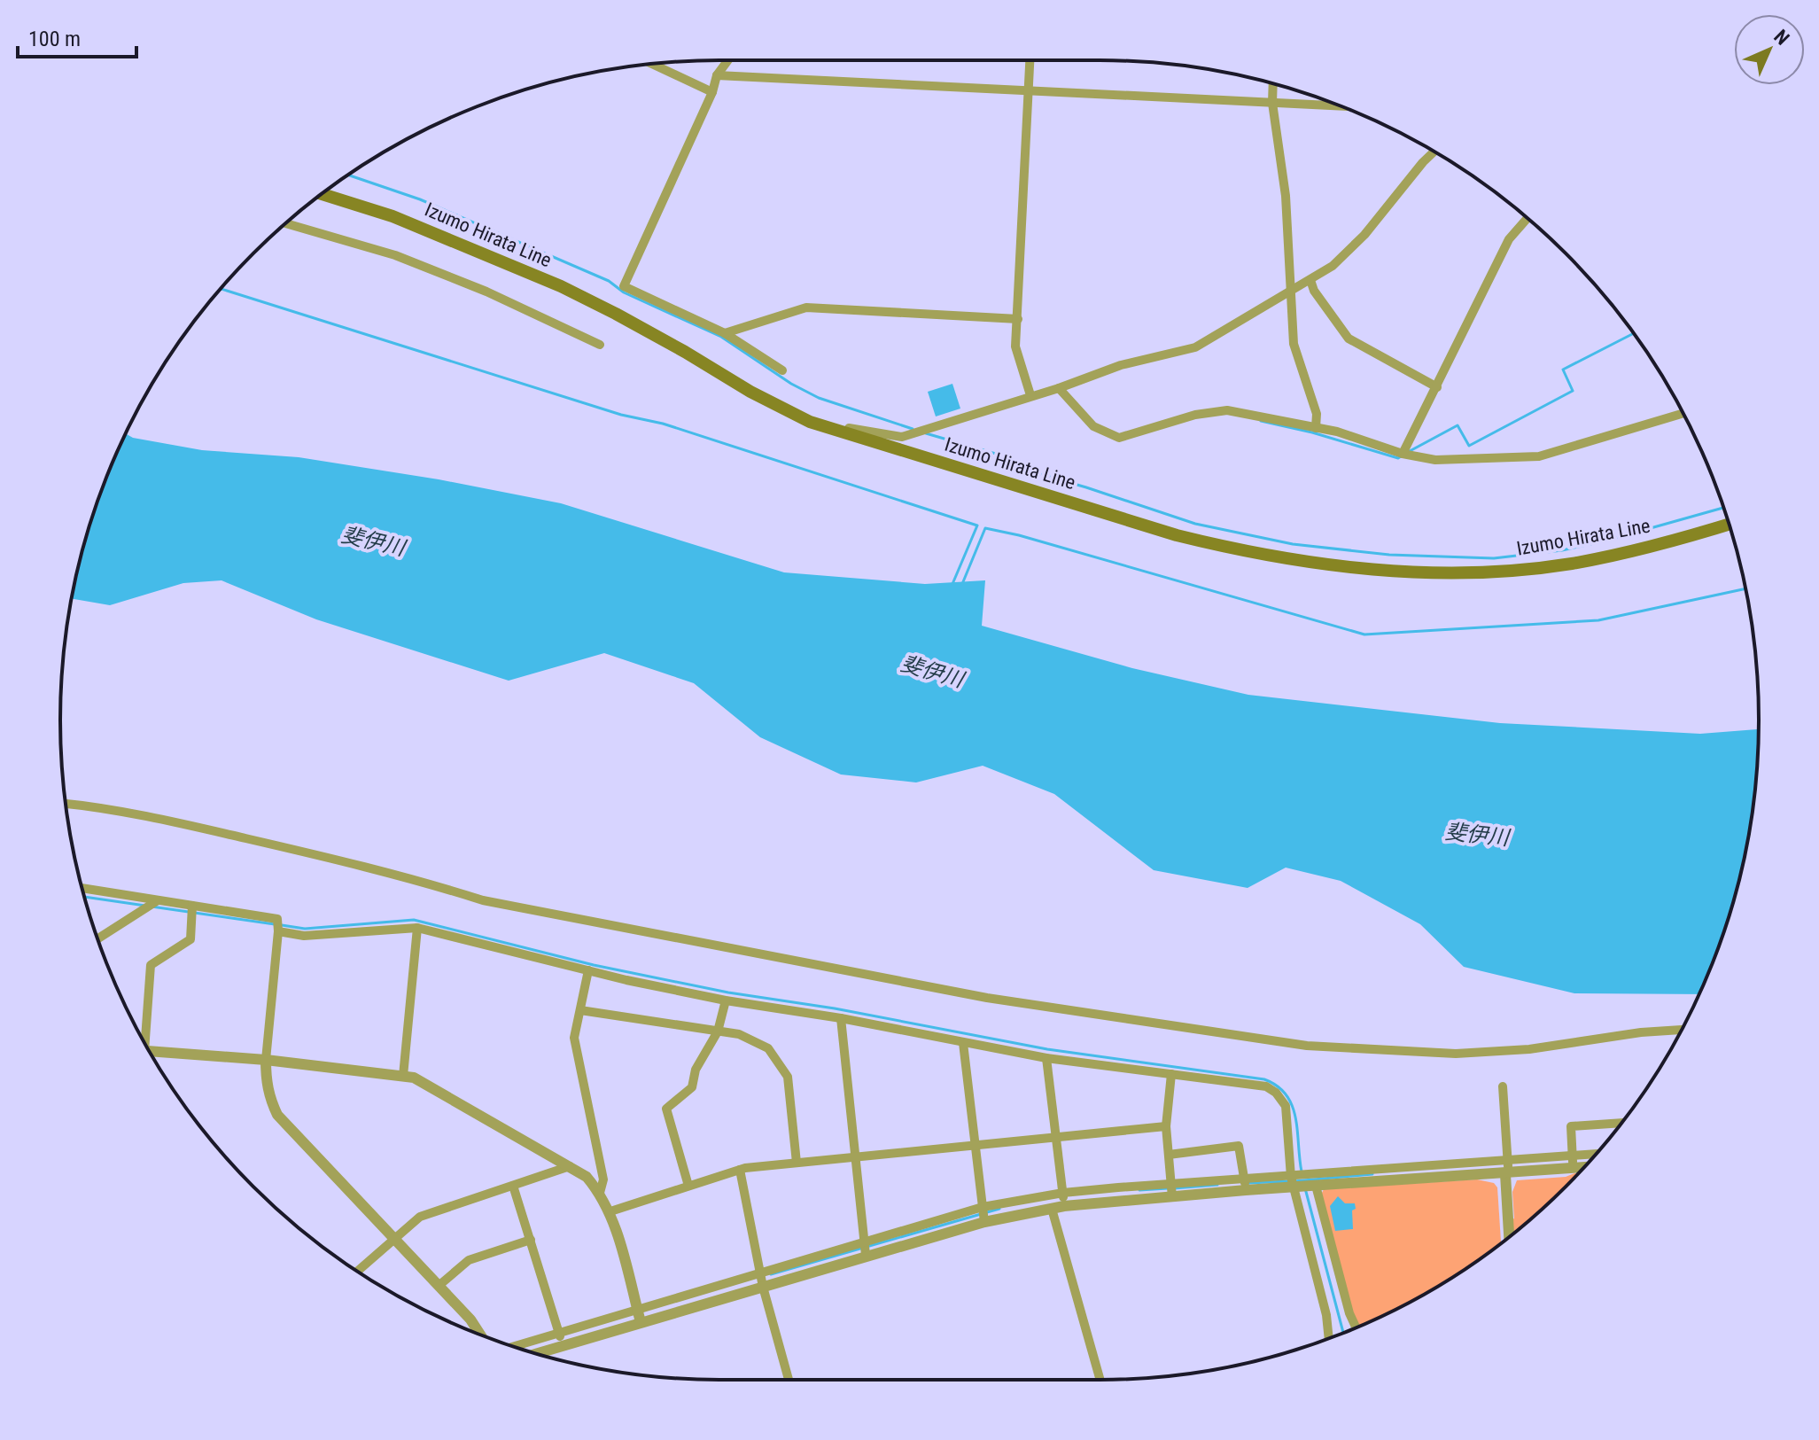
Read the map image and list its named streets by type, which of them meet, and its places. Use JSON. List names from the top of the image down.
{
  "streets": {
    "main road": ["Izumo Hirata Line"]
  },
  "water": ["斐伊川"],
  "scale_bar": "100 m",
  "north": "top right"
}
